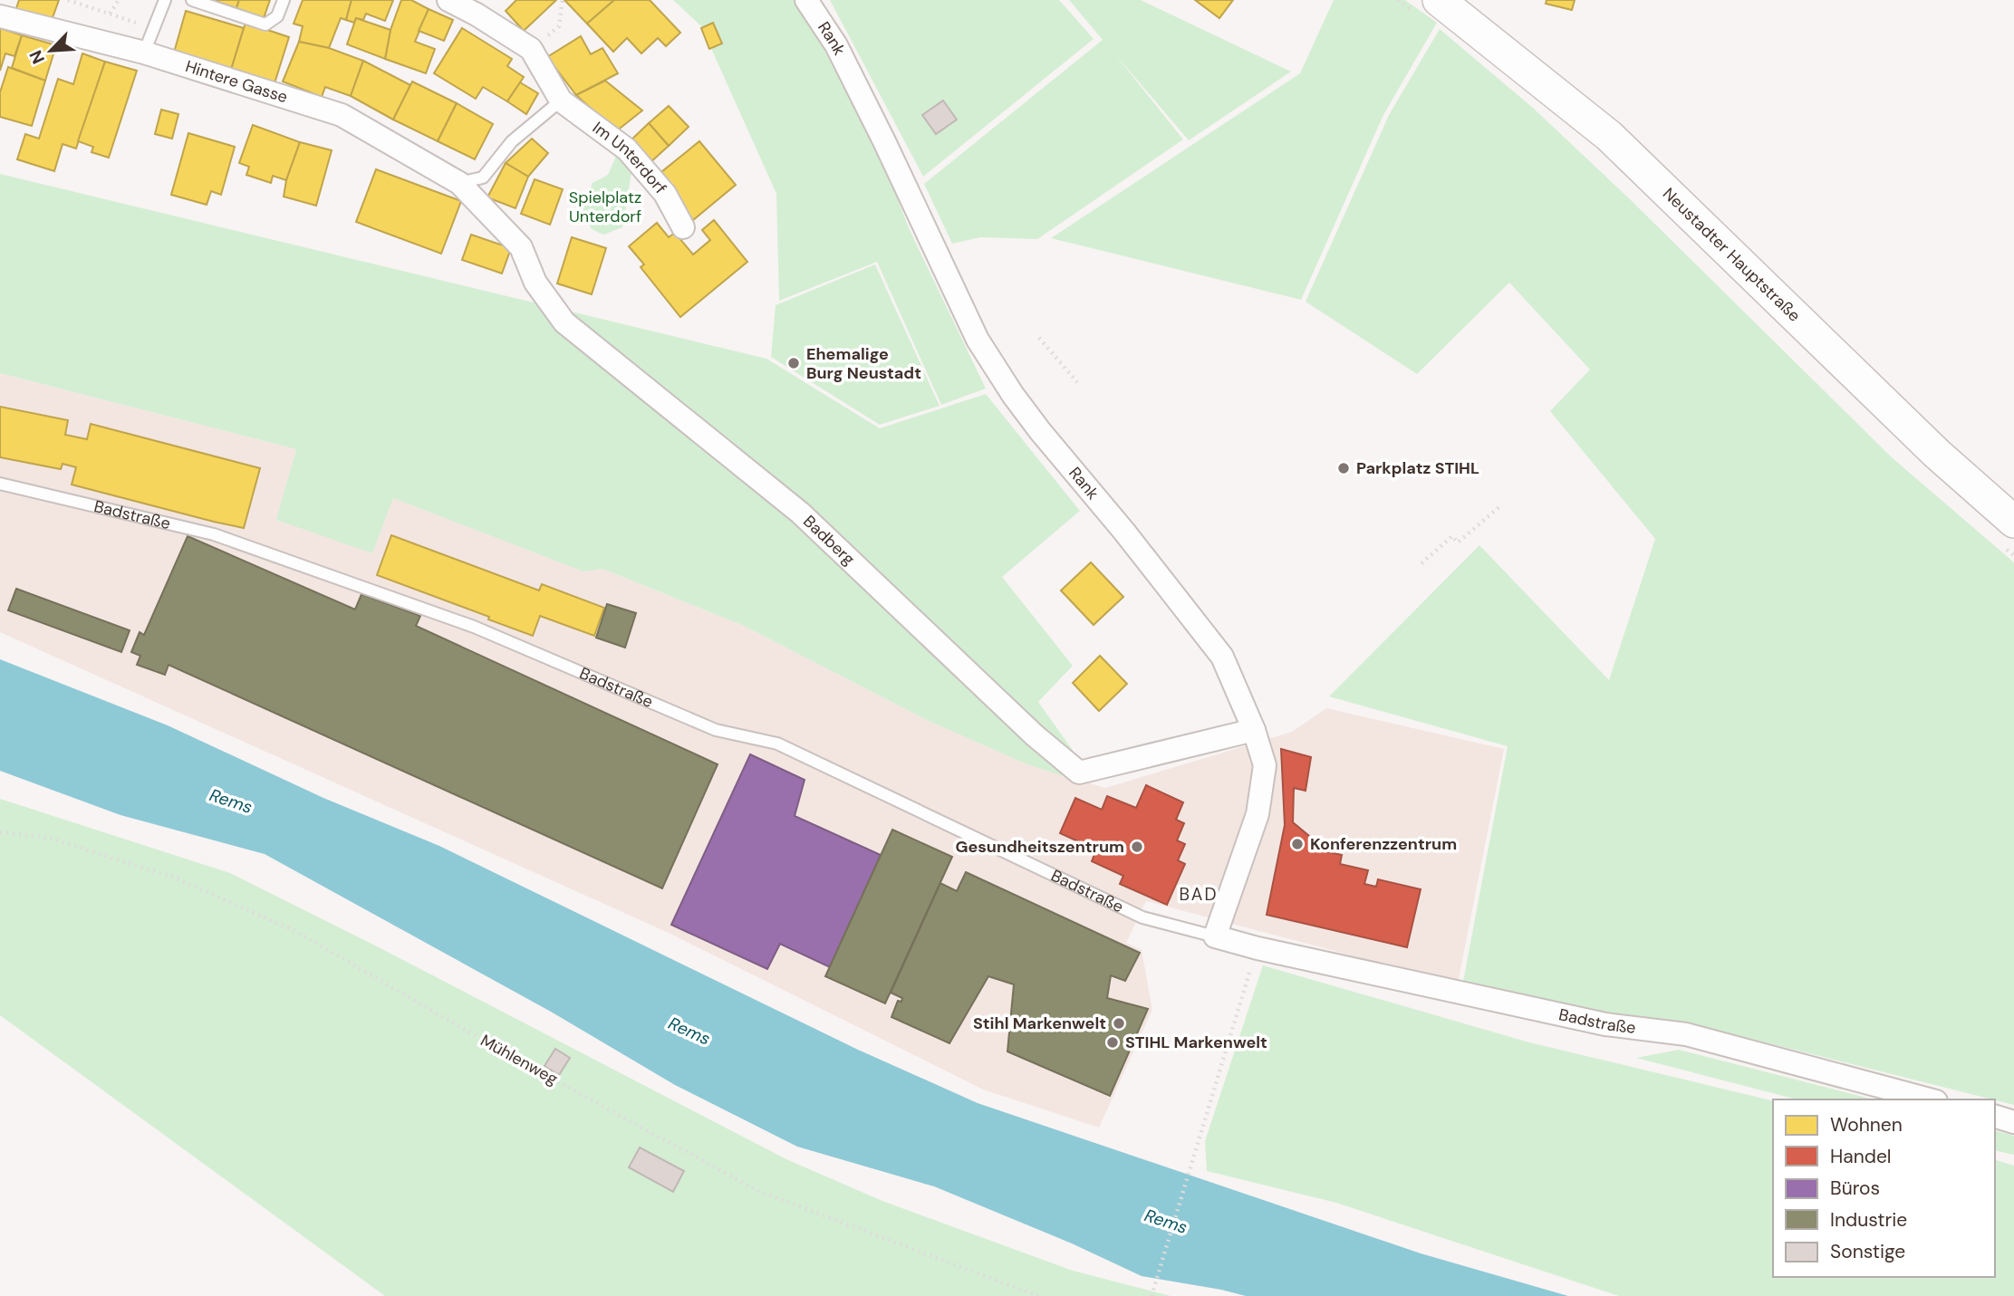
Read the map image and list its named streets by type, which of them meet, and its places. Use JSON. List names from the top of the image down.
{
  "streets": {
    "street": [
      "Rank",
      "Hintere Gasse",
      "Im Unterdorf",
      "Neustadter Hauptstraße",
      "Badstraße",
      "Badberg"
    ],
    "path": ["Mühlenweg"]
  },
  "crossings": [
    ["Rank", "Badstraße"],
    ["Rank", "Badberg"],
    ["Hintere Gasse", "Badberg"]
  ],
  "districts": ["BAD"],
  "water": ["Rems"],
  "parks": ["Spielplatz Unterdorf"],
  "places": [
    "Ehemalige Burg Neustadt",
    "Parkplatz STIHL",
    "Konferenzzentrum",
    "Gesundheitszentrum",
    "Stihl Markenwelt",
    "STIHL Markenwelt"
  ],
  "legend": [
    "Wohnen",
    "Handel",
    "Büros",
    "Industrie",
    "Sonstige"
  ],
  "north": "bottom left"
}
